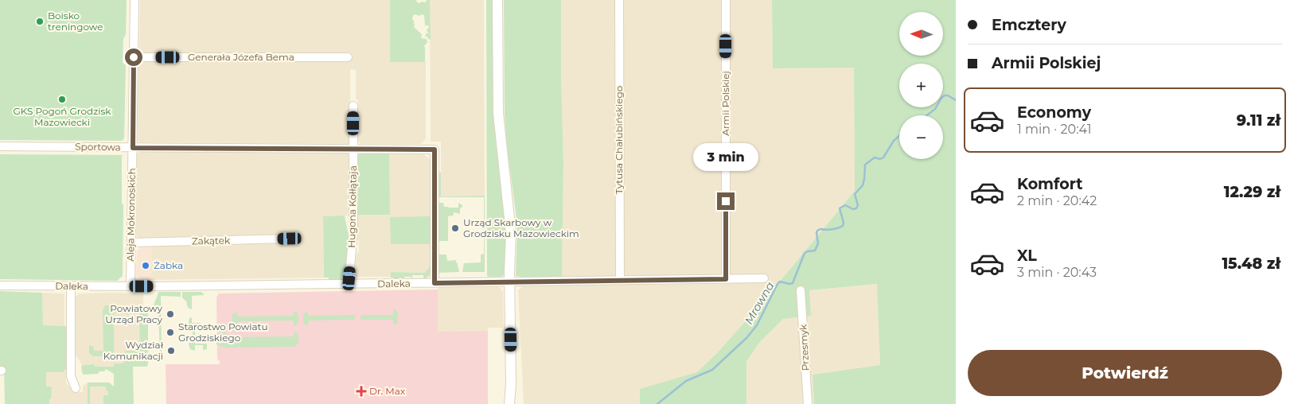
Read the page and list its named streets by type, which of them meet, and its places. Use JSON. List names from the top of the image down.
{
  "streets": {
    "street": [
      "Generała Józefa Bema",
      "Armii Polskiej",
      "Tytusa Chałubińskiego",
      "Sportowa",
      "Hugona Kołłątaja",
      "Aleja Mokronoskich",
      "Zakątek",
      "Daleka",
      "Przesmyk"
    ]
  },
  "crossings": [
    ["Generała Józefa Bema", "Aleja Mokronoskich"],
    ["Armii Polskiej", "Daleka"],
    ["Tytusa Chałubińskiego", "Daleka"],
    ["Sportowa", "Hugona Kołłątaja"],
    ["Sportowa", "Aleja Mokronoskich"],
    ["Sportowa", "Daleka"],
    ["Hugona Kołłątaja", "Daleka"],
    ["Aleja Mokronoskich", "Zakątek"],
    ["Aleja Mokronoskich", "Daleka"]
  ],
  "water": ["Mrowna"],
  "places": {
    "other": [
      "Boisko treningowe",
      "GKS Pogoń Grodzisk Mazowiecki",
      "Urząd Skarbowy w Grodzisku Mazowieckim",
      "Żabka",
      "Powiatowy Urząd Pracy",
      "Starostwo Powiatu Grodziskiego",
      "Wydział Komunikacji"
    ],
    "health": ["Dr. Max"]
  },
  "north": "left",
  "page": {
    "banner": ["Emcztery", "Armii Polskiej"],
    "map_buttons": ["+", "−"],
    "list": [
      {
        "name": "Economy",
        "note": "1 min · 20:41",
        "value": "9.11 zł"
      },
      {
        "name": "Komfort",
        "note": "2 min · 20:42",
        "value": "12.29 zł"
      },
      {
        "name": "XL",
        "note": "3 min · 20:43",
        "value": "15.48 zł"
      }
    ],
    "bubble": "3 min",
    "buttons": "Potwierdź"
  }
}
